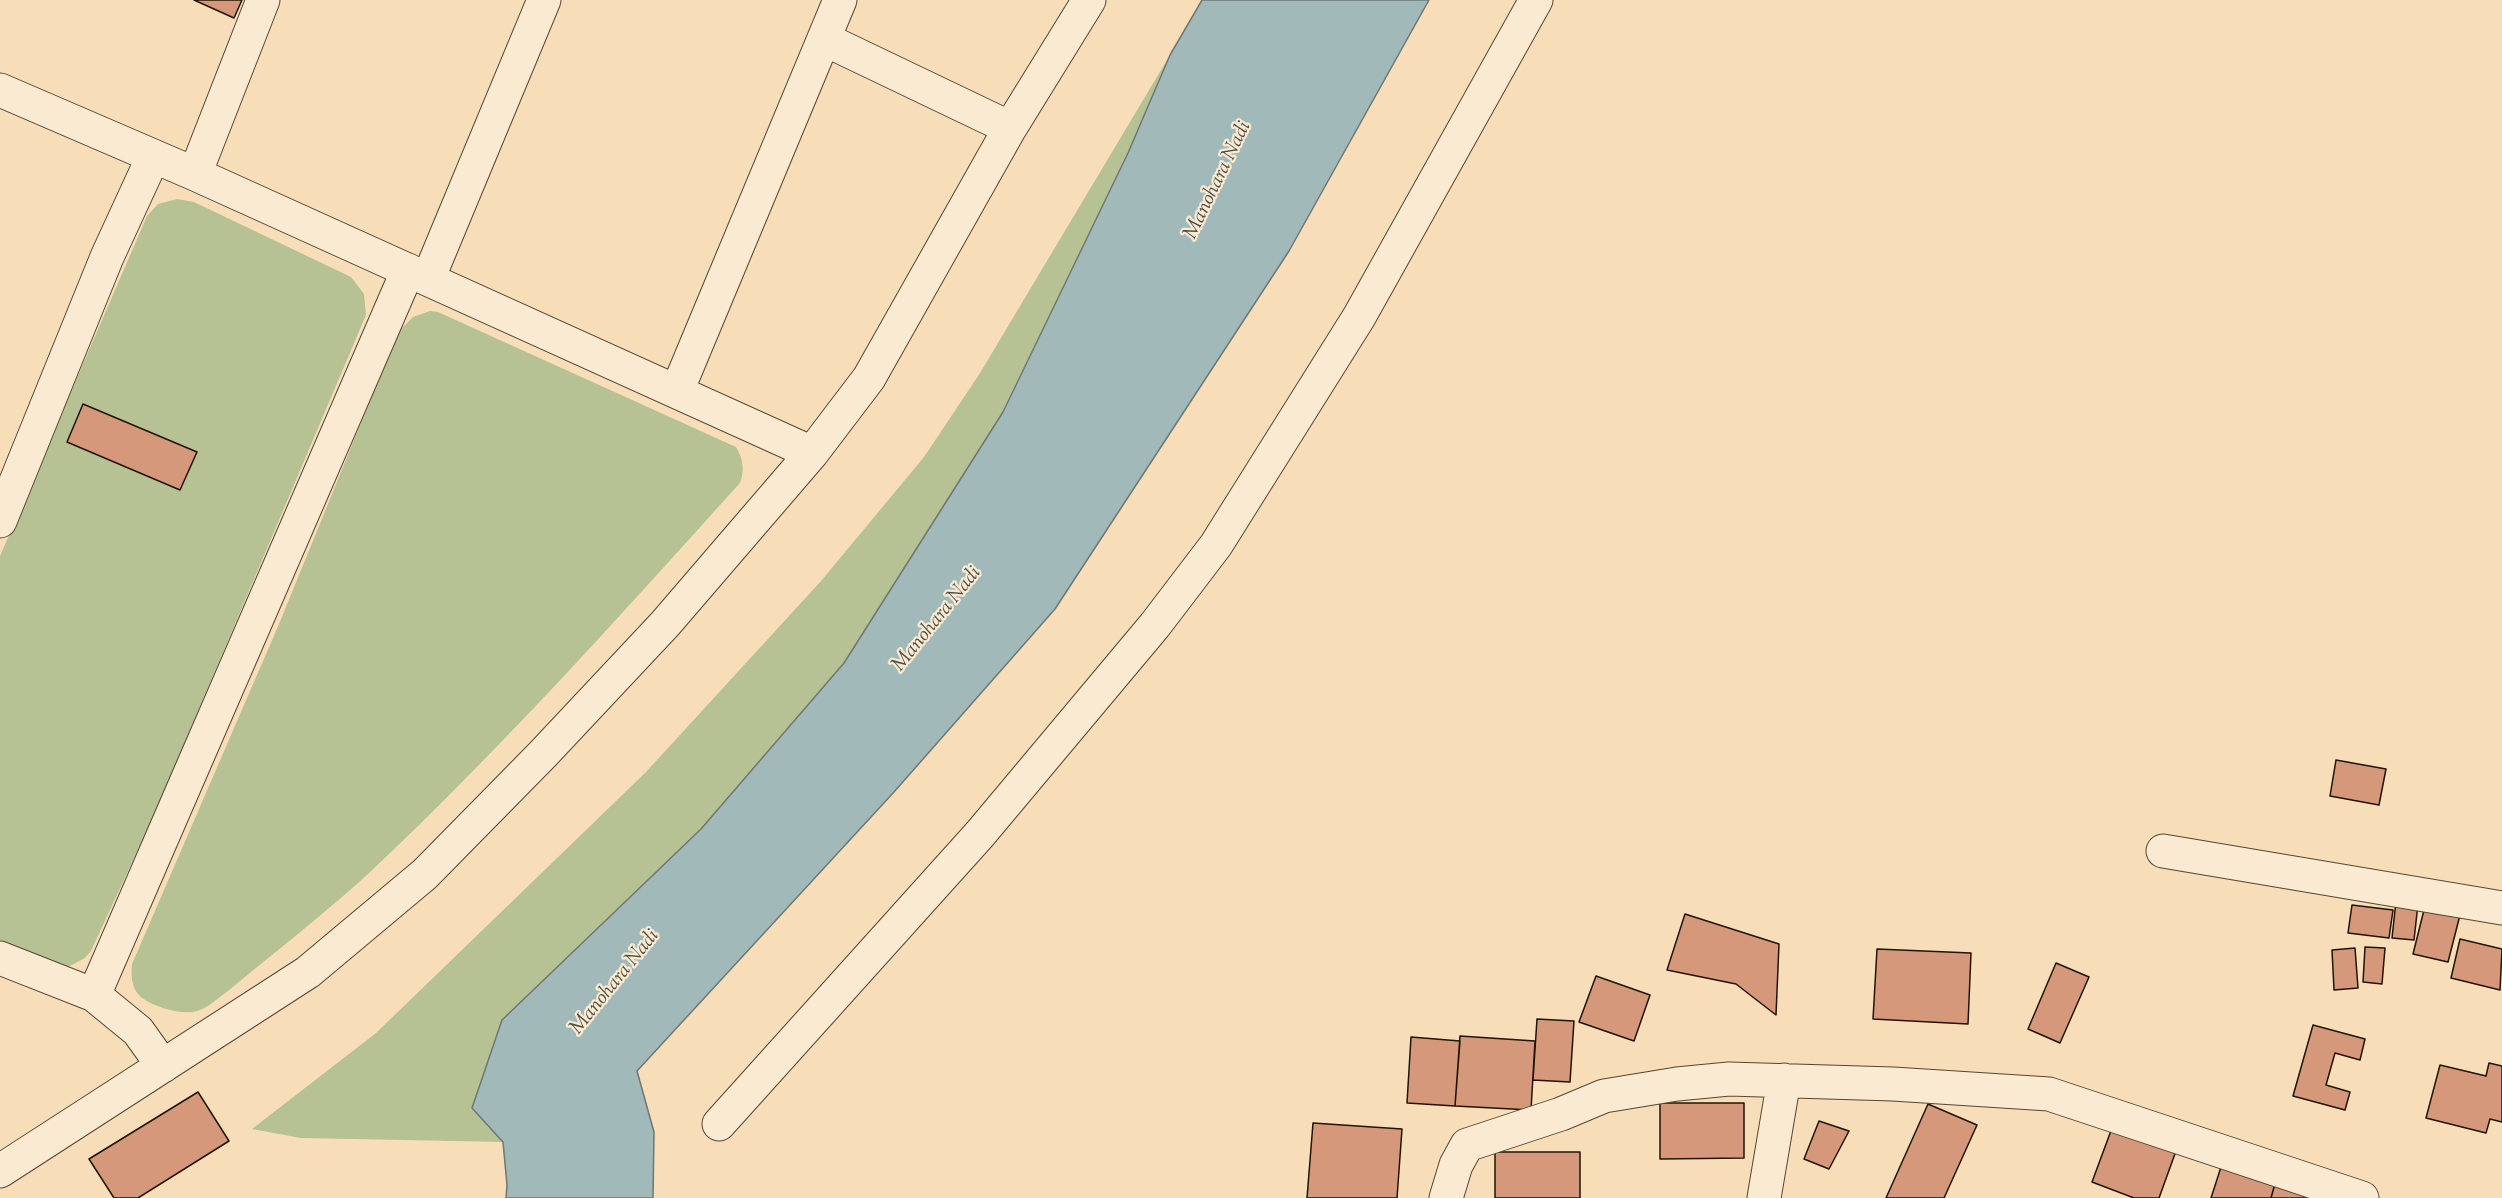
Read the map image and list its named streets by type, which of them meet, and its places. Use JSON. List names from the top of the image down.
{
  "water": ["Manohara Nadi"]
}
